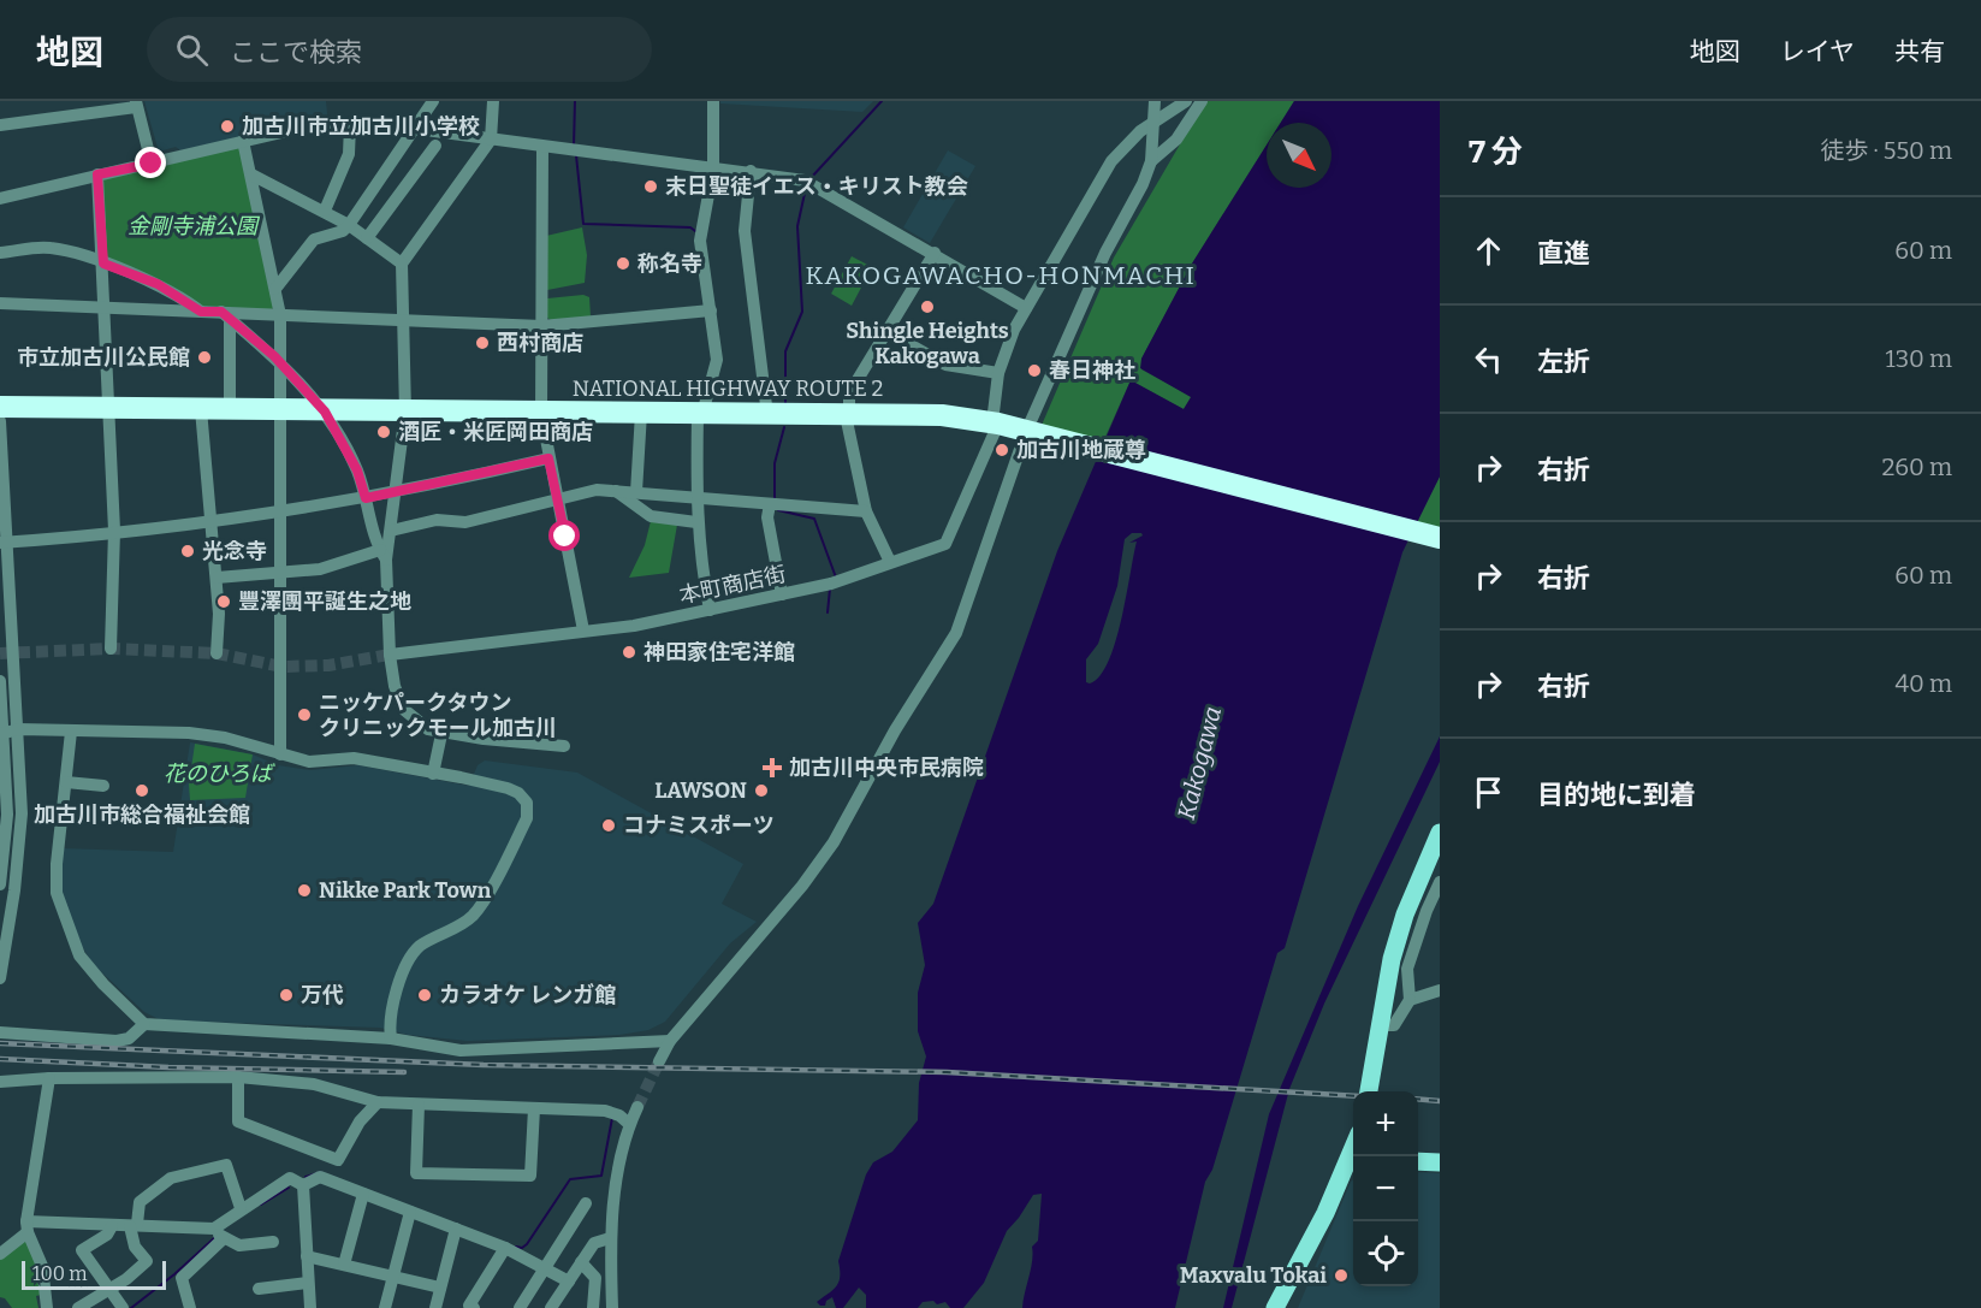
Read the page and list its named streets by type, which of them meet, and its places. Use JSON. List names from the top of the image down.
{
  "streets": {
    "highway": ["NATIONAL HIGHWAY ROUTE 2"],
    "street": ["本町商店街"]
  },
  "crossings": [
    ["NATIONAL HIGHWAY ROUTE 2", "本町商店街"]
  ],
  "districts": ["KAKOGAWACHO-HONMACHI"],
  "water": ["Kakogawa"],
  "parks": ["金剛寺浦公園", "花のひろば"],
  "places": {
    "other": [
      "加古川市立加古川小学校",
      "末日聖徒イエス・キリスト教会",
      "称名寺",
      "Shingle Heights Kakogawa",
      "西村商店",
      "市立加古川公民館",
      "春日神社",
      "酒匠・米匠岡田商店",
      "加古川地蔵尊",
      "光念寺",
      "豐澤團平誕生之地",
      "神田家住宅洋館",
      "ニッケパークタウン クリニックモール加古川",
      "加古川市総合福祉会館",
      "LAWSON",
      "コナミスポーツ",
      "Nikke Park Town",
      "万代",
      "カラオケ レンガ館",
      "Maxvalu Tokai"
    ],
    "health": ["加古川中央市民病院"]
  },
  "scale_bar": "100 m",
  "north": "bottom right",
  "page": {
    "header": "地図",
    "search": "ここで検索",
    "nav": ["地図", "レイヤ", "共有"],
    "heading": ["7 分", "徒歩 · 550 m"],
    "list": [
      ["直進", "60 m"],
      ["左折", "130 m"],
      ["右折", "260 m"],
      ["右折", "60 m"],
      ["右折", "40 m"],
      "目的地に到着"
    ],
    "map_buttons": ["+", "−"],
    "scale": "100 m"
  }
}
